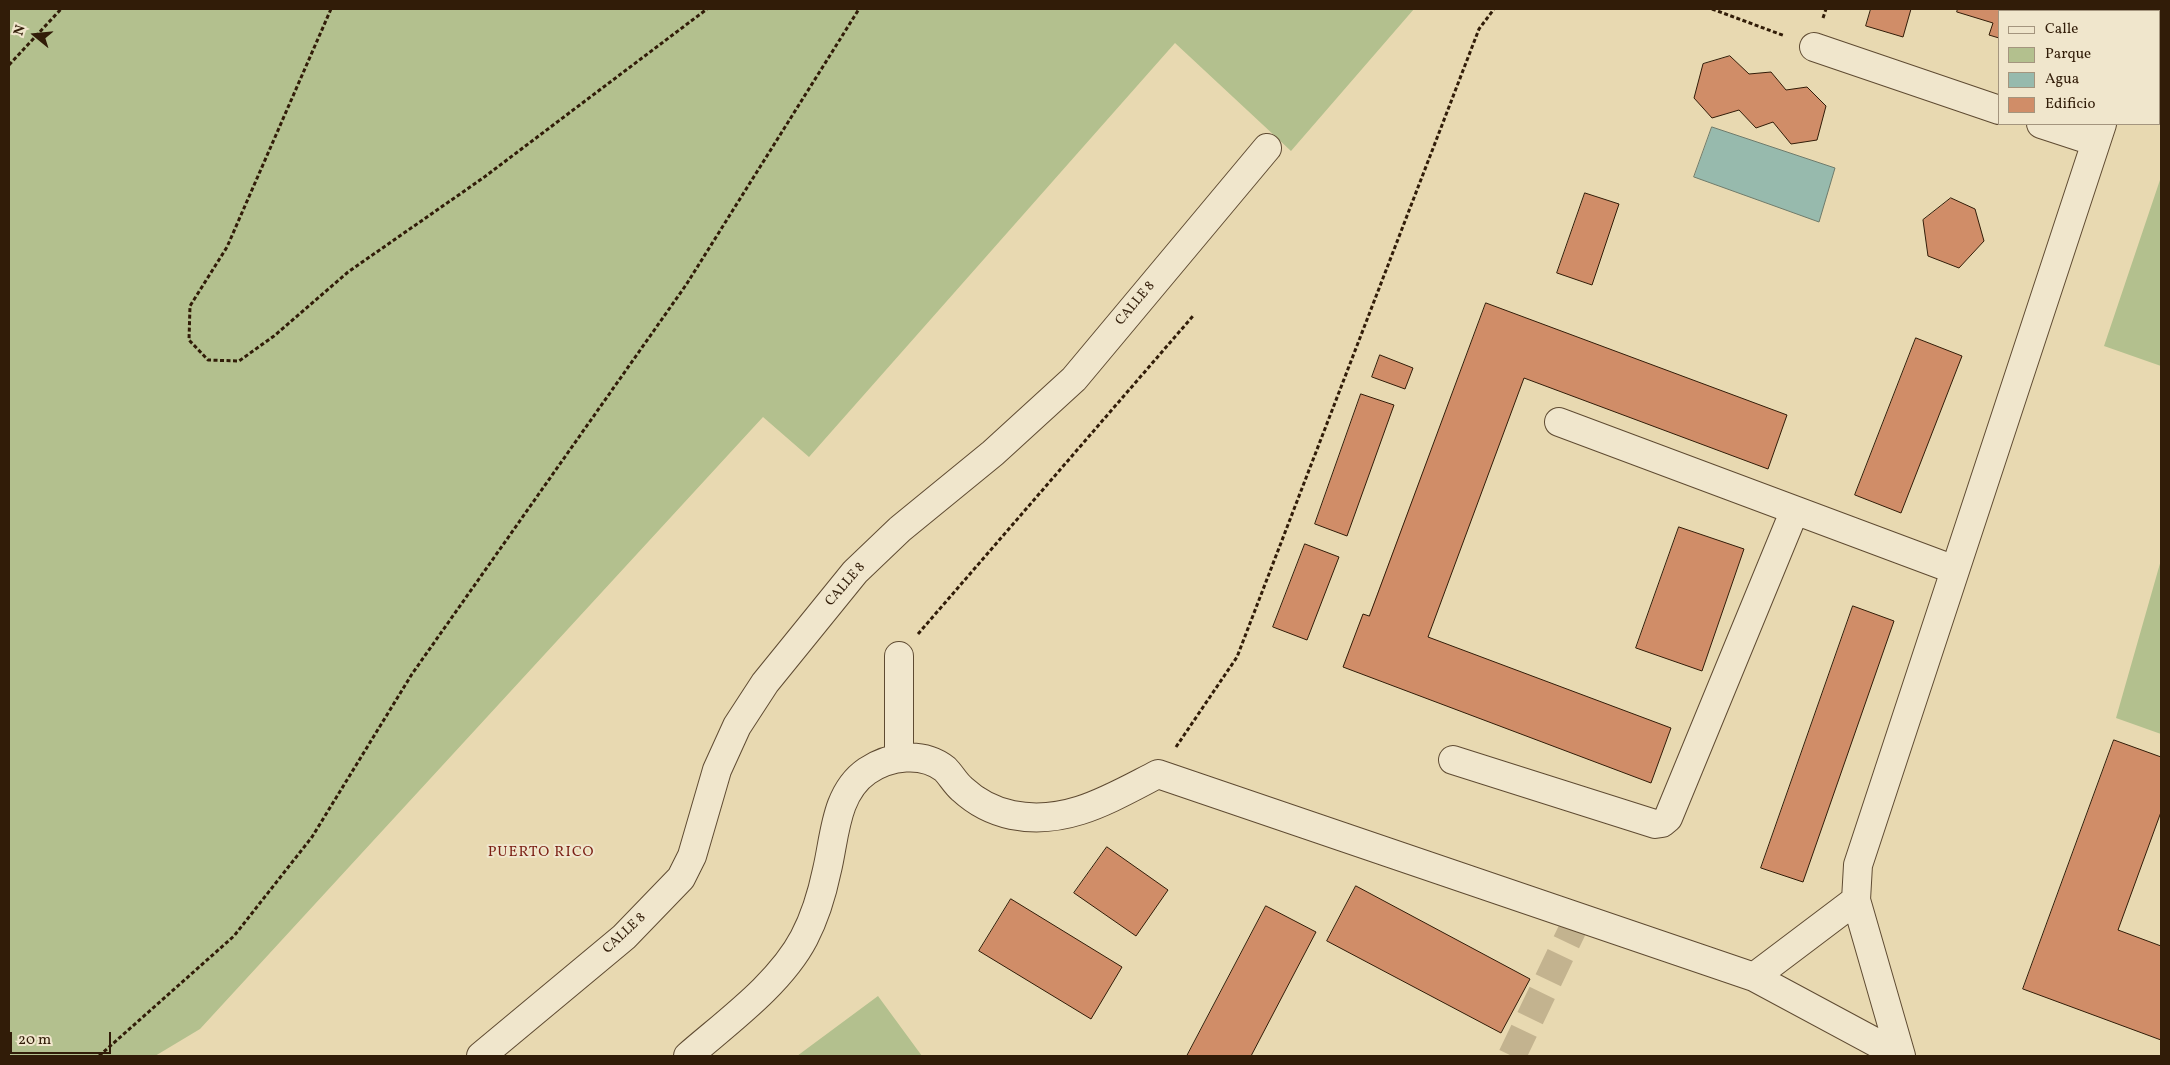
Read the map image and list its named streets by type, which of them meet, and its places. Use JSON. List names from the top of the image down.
{
  "streets": {
    "street": ["CALLE 8"]
  },
  "districts": ["PUERTO RICO"],
  "legend": [
    "Calle",
    "Parque",
    "Agua",
    "Edificio"
  ],
  "scale_bar": "20 m",
  "north": "left"
}
